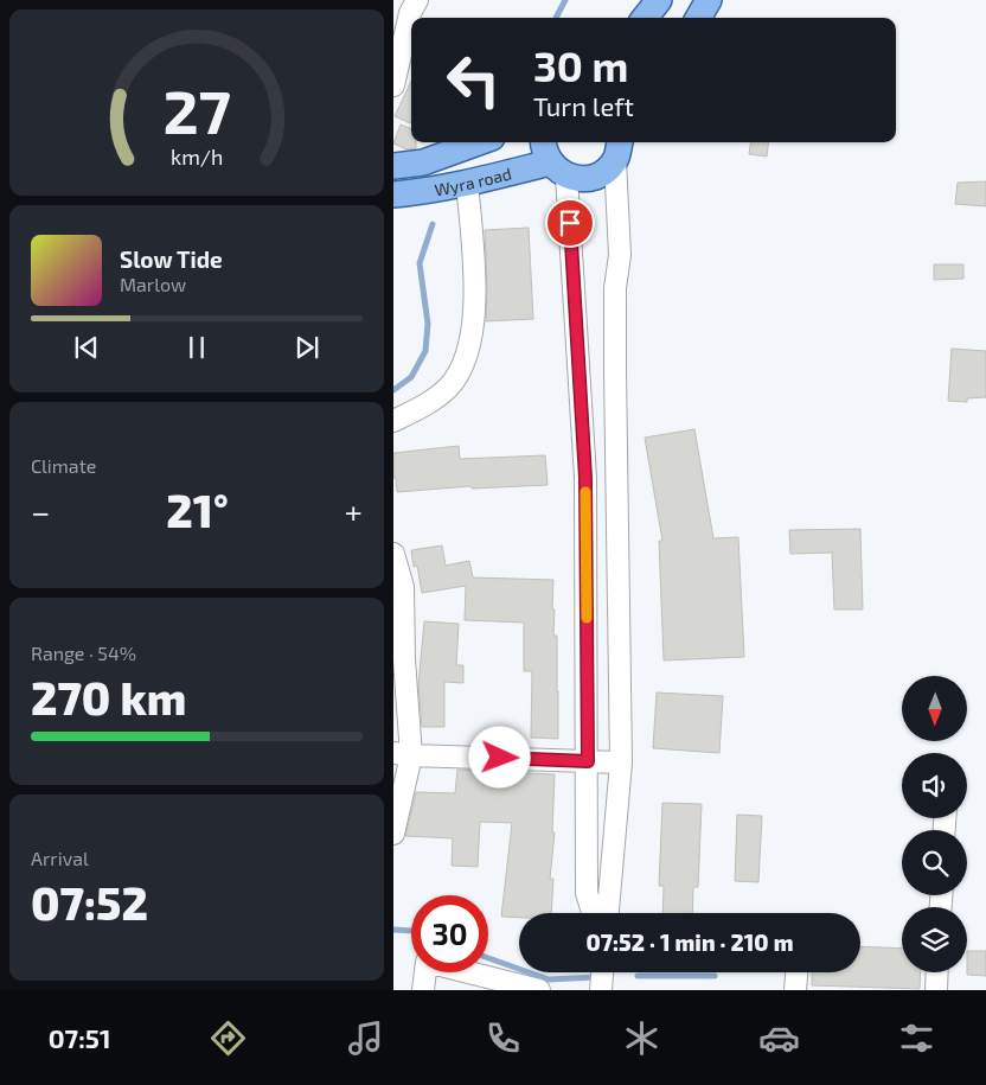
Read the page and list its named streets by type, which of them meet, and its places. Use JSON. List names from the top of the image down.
{
  "streets": {
    "main road": ["Wyra road"]
  },
  "north": "bottom",
  "page": {
    "turn": ["30 m", "Turn left"],
    "song": ["Slow Tide", "Marlow"],
    "tile": [
      "Climate",
      ["Range · 54%", "270 km"],
      ["Arrival", "07:52"]
    ],
    "heat": ["−", "21°", "+"],
    "limit": "30",
    "trip": "07:52 · 1 min · 210 m",
    "tabs": "07:51",
    "gauge": ["27", "km/h"]
  }
}
